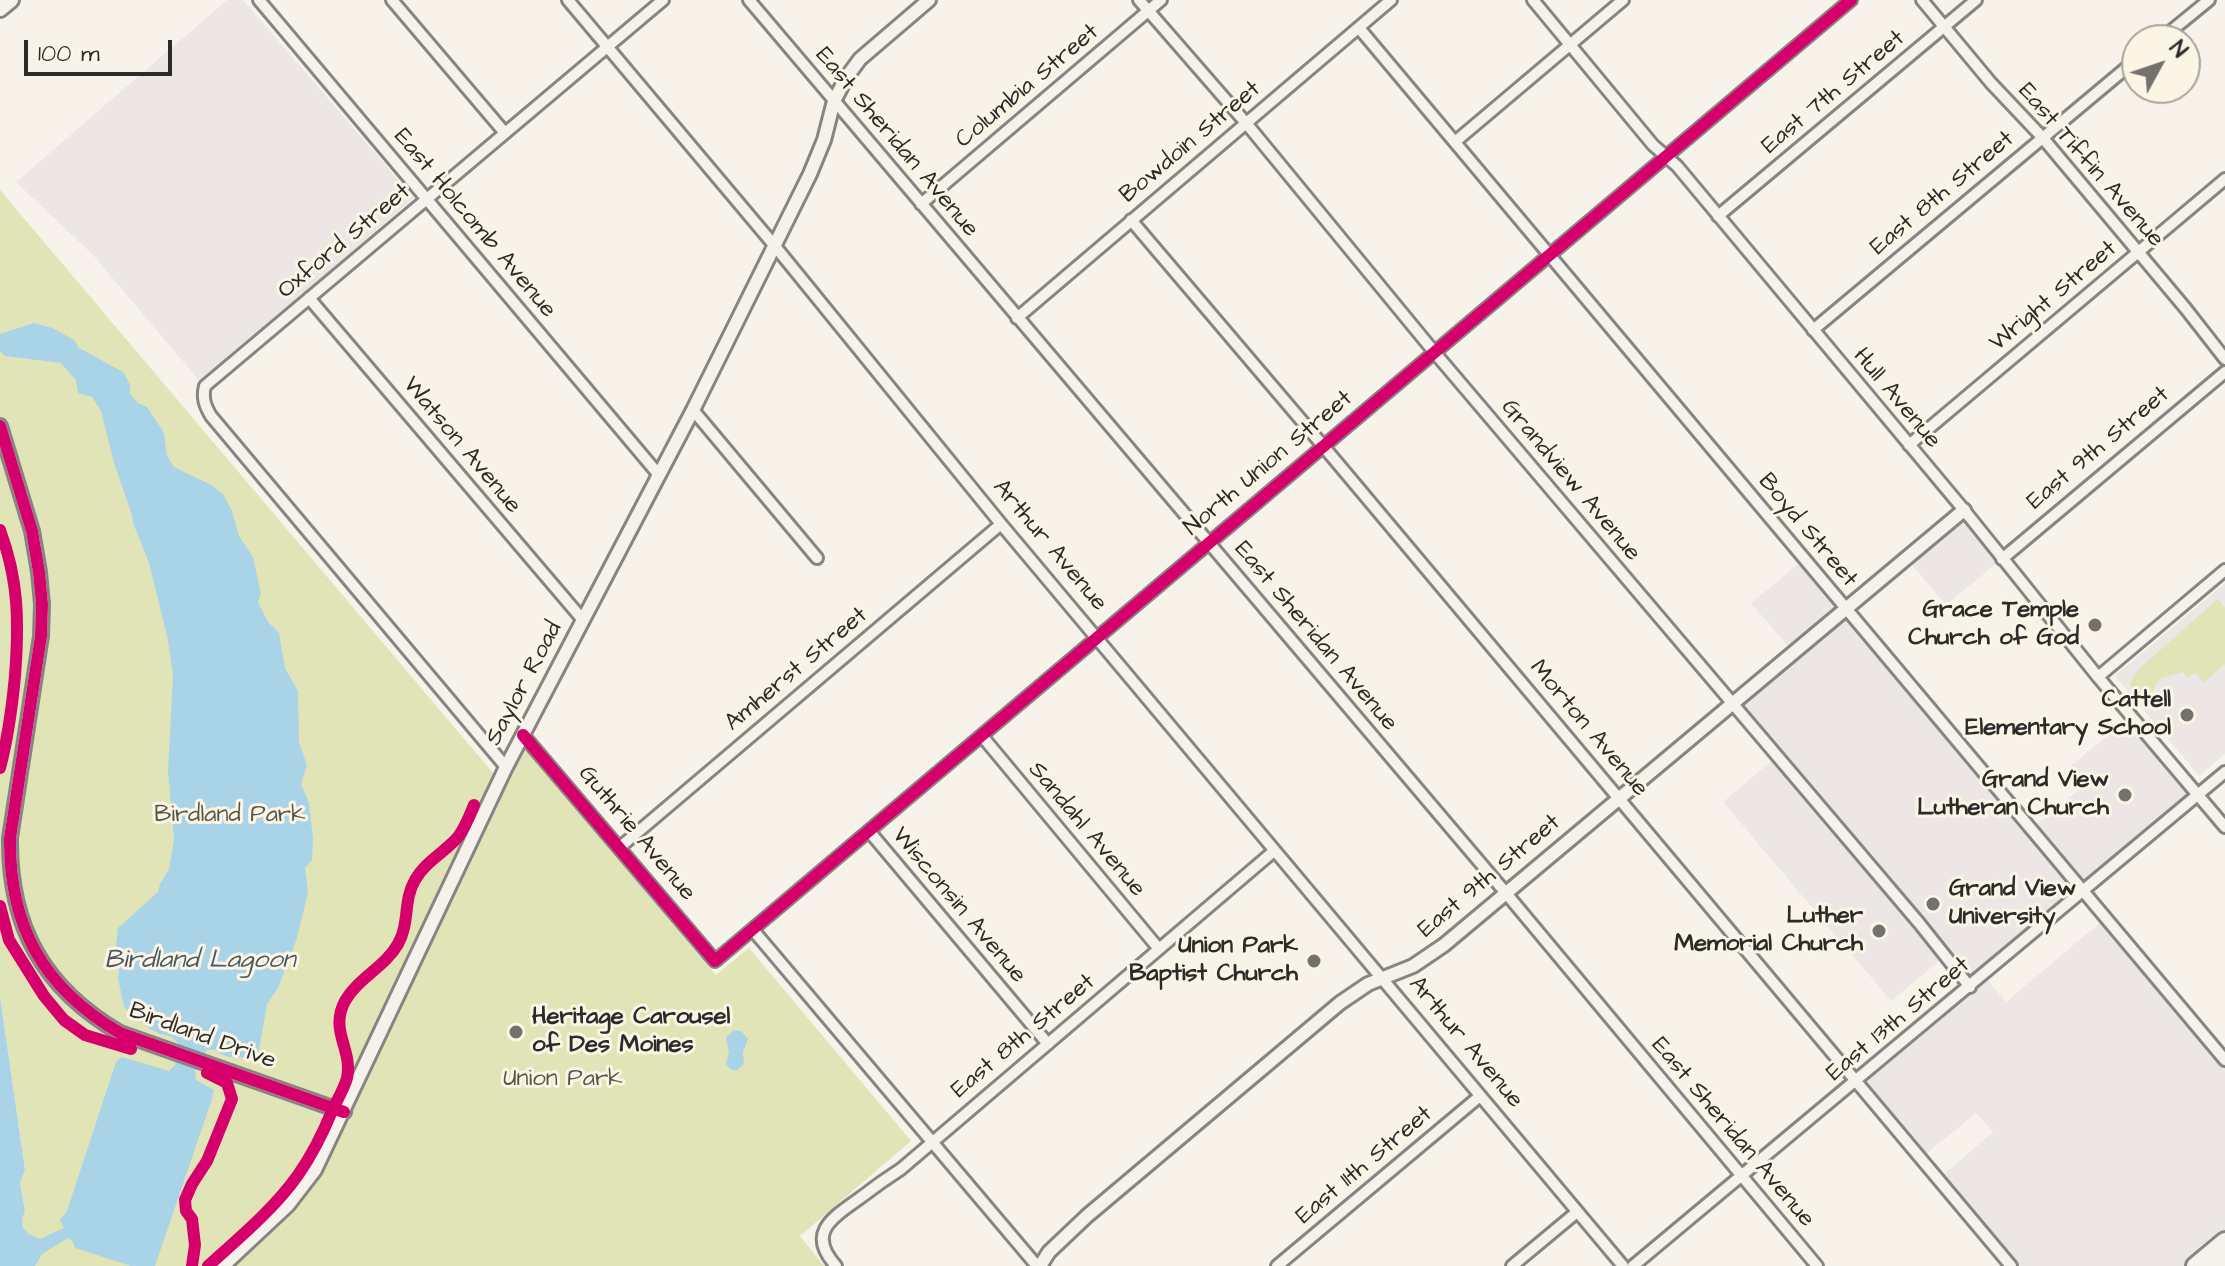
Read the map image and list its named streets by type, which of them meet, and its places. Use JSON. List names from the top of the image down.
{
  "streets": {
    "street": [
      "Columbia Street",
      "East 7th Street",
      "East Sheridan Avenue",
      "Bowdoin Street",
      "East Tiffin Avenue",
      "East 8th Street",
      "East Holcomb Avenue",
      "Oxford Street",
      "Wright Street",
      "Hull Avenue",
      "Watson Avenue",
      "East 9th Street",
      "North Union Street",
      "Grandview Avenue",
      "Boyd Street",
      "Arthur Avenue",
      "Amherst Street",
      "Saylor Road",
      "Morton Avenue",
      "Sandahl Avenue",
      "Guthrie Avenue",
      "Wisconsin Avenue",
      "East 13th Street",
      "Birdland Drive",
      "East 11th Street"
    ]
  },
  "crossings": [
    ["Columbia Street", "East Sheridan Avenue"],
    ["Columbia Street", "Grandview Avenue"],
    ["East 7th Street", "East Tiffin Avenue"],
    ["East 7th Street", "Hull Avenue"],
    ["East Sheridan Avenue", "Bowdoin Street"],
    ["East Sheridan Avenue", "East 9th Street"],
    ["East Sheridan Avenue", "North Union Street"],
    ["East Sheridan Avenue", "Saylor Road"],
    ["East Sheridan Avenue", "East 13th Street"],
    ["Bowdoin Street", "Grandview Avenue"],
    ["Bowdoin Street", "Boyd Street"],
    ["Bowdoin Street", "Morton Avenue"],
    ["East Tiffin Avenue", "East 8th Street"],
    ["East Tiffin Avenue", "Wright Street"],
    ["East 8th Street", "Hull Avenue"],
    ["East 8th Street", "Arthur Avenue"],
    ["East 8th Street", "Sandahl Avenue"],
    ["East 8th Street", "Wisconsin Avenue"],
    ["East Holcomb Avenue", "Oxford Street"],
    ["East Holcomb Avenue", "Saylor Road"],
    ["Oxford Street", "Watson Avenue"],
    ["Oxford Street", "Arthur Avenue"],
    ["Oxford Street", "Saylor Road"],
    ["Wright Street", "Hull Avenue"],
    ["Hull Avenue", "East 9th Street"],
    ["Hull Avenue", "North Union Street"],
    ["Hull Avenue", "East 13th Street"],
    ["Watson Avenue", "Saylor Road"],
    ["East 9th Street", "Grandview Avenue"],
    ["East 9th Street", "Boyd Street"],
    ["East 9th Street", "Arthur Avenue"],
    ["East 9th Street", "Morton Avenue"],
    ["North Union Street", "Grandview Avenue"],
    ["North Union Street", "Boyd Street"],
    ["North Union Street", "Arthur Avenue"],
    ["North Union Street", "Morton Avenue"],
    ["North Union Street", "Sandahl Avenue"],
    ["North Union Street", "Guthrie Avenue"],
    ["North Union Street", "Wisconsin Avenue"],
    ["Grandview Avenue", "East 13th Street"],
    ["Boyd Street", "East 13th Street"],
    ["Arthur Avenue", "Amherst Street"],
    ["Arthur Avenue", "Saylor Road"],
    ["Arthur Avenue", "East 11th Street"],
    ["Amherst Street", "Guthrie Avenue"],
    ["Saylor Road", "Guthrie Avenue"],
    ["Saylor Road", "Birdland Drive"],
    ["Morton Avenue", "East 13th Street"]
  ],
  "water": ["Birdland Lagoon"],
  "parks": ["Birdland Park", "Union Park"],
  "places": [
    "Grace Temple Church of God",
    "Cattell Elementary School",
    "Grand View Lutheran Church",
    "Grand View University",
    "Luther Memorial Church",
    "Union Park Baptist Church",
    "Heritage Carousel of Des Moines"
  ],
  "scale_bar": "100 m",
  "north": "top right"
}
